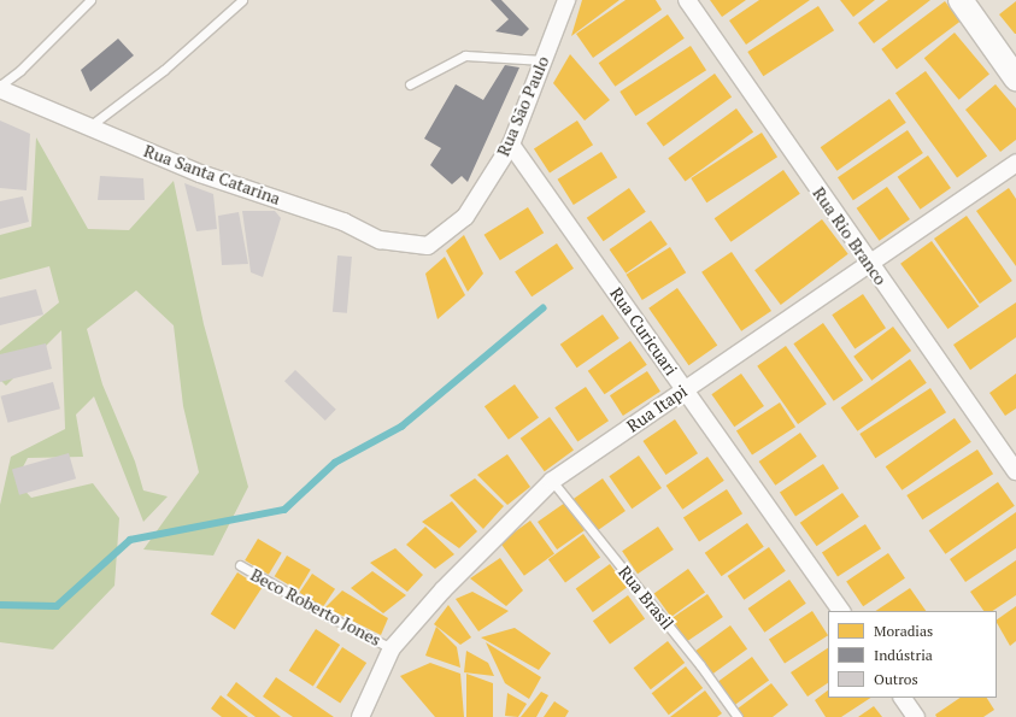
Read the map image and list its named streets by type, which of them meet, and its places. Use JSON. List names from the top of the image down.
{
  "streets": {
    "street": [
      "Rua São Paulo",
      "Rua Santa Catarina",
      "Rua Rio Branco",
      "Rua Curicuari",
      "Rua Itapi"
    ],
    "lane": ["Rua Brasil", "Beco Roberto Jones"]
  },
  "crossings": [
    ["Rua São Paulo", "Rua Santa Catarina"],
    ["Rua São Paulo", "Rua Curicuari"],
    ["Rua Rio Branco", "Rua Itapi"],
    ["Rua Curicuari", "Rua Itapi"],
    ["Rua Itapi", "Rua Brasil"],
    ["Rua Itapi", "Beco Roberto Jones"]
  ],
  "legend": ["Moradias", "Indústria", "Outros"]
}
